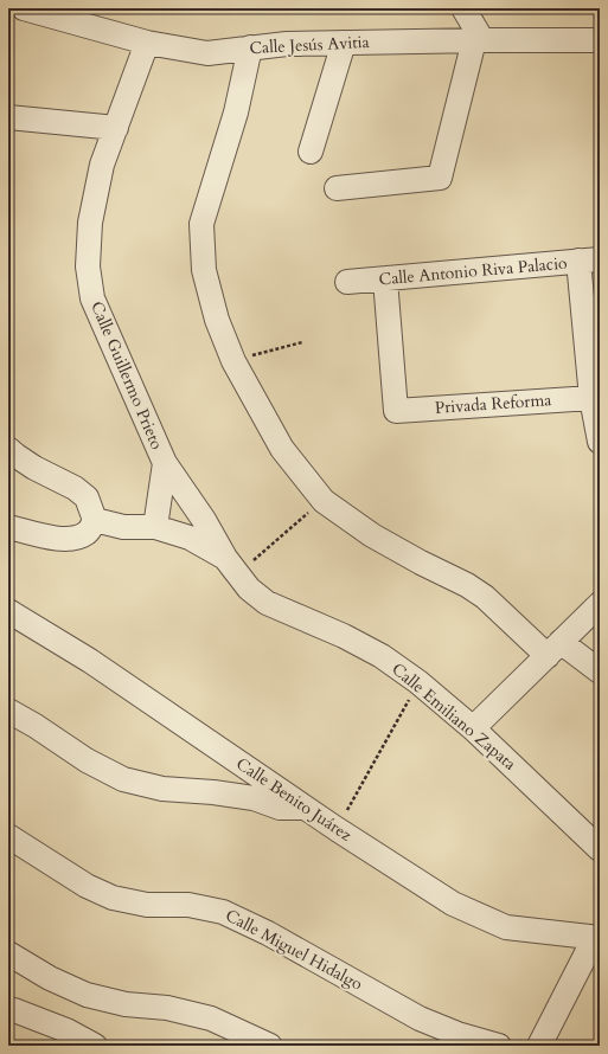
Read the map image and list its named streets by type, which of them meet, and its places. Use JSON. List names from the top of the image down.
{
  "streets": {
    "street": [
      "Calle Jesús Avitia",
      "Calle Antonio Riva Palacio",
      "Calle Guillermo Prieto",
      "Privada Reforma",
      "Calle Emiliano Zapata",
      "Calle Benito Juárez",
      "Calle Miguel Hidalgo"
    ]
  },
  "crossings": [
    ["Calle Jesús Avitia", "Calle Guillermo Prieto"],
    ["Calle Antonio Riva Palacio", "Privada Reforma"],
    ["Calle Guillermo Prieto", "Calle Emiliano Zapata"]
  ]
}
